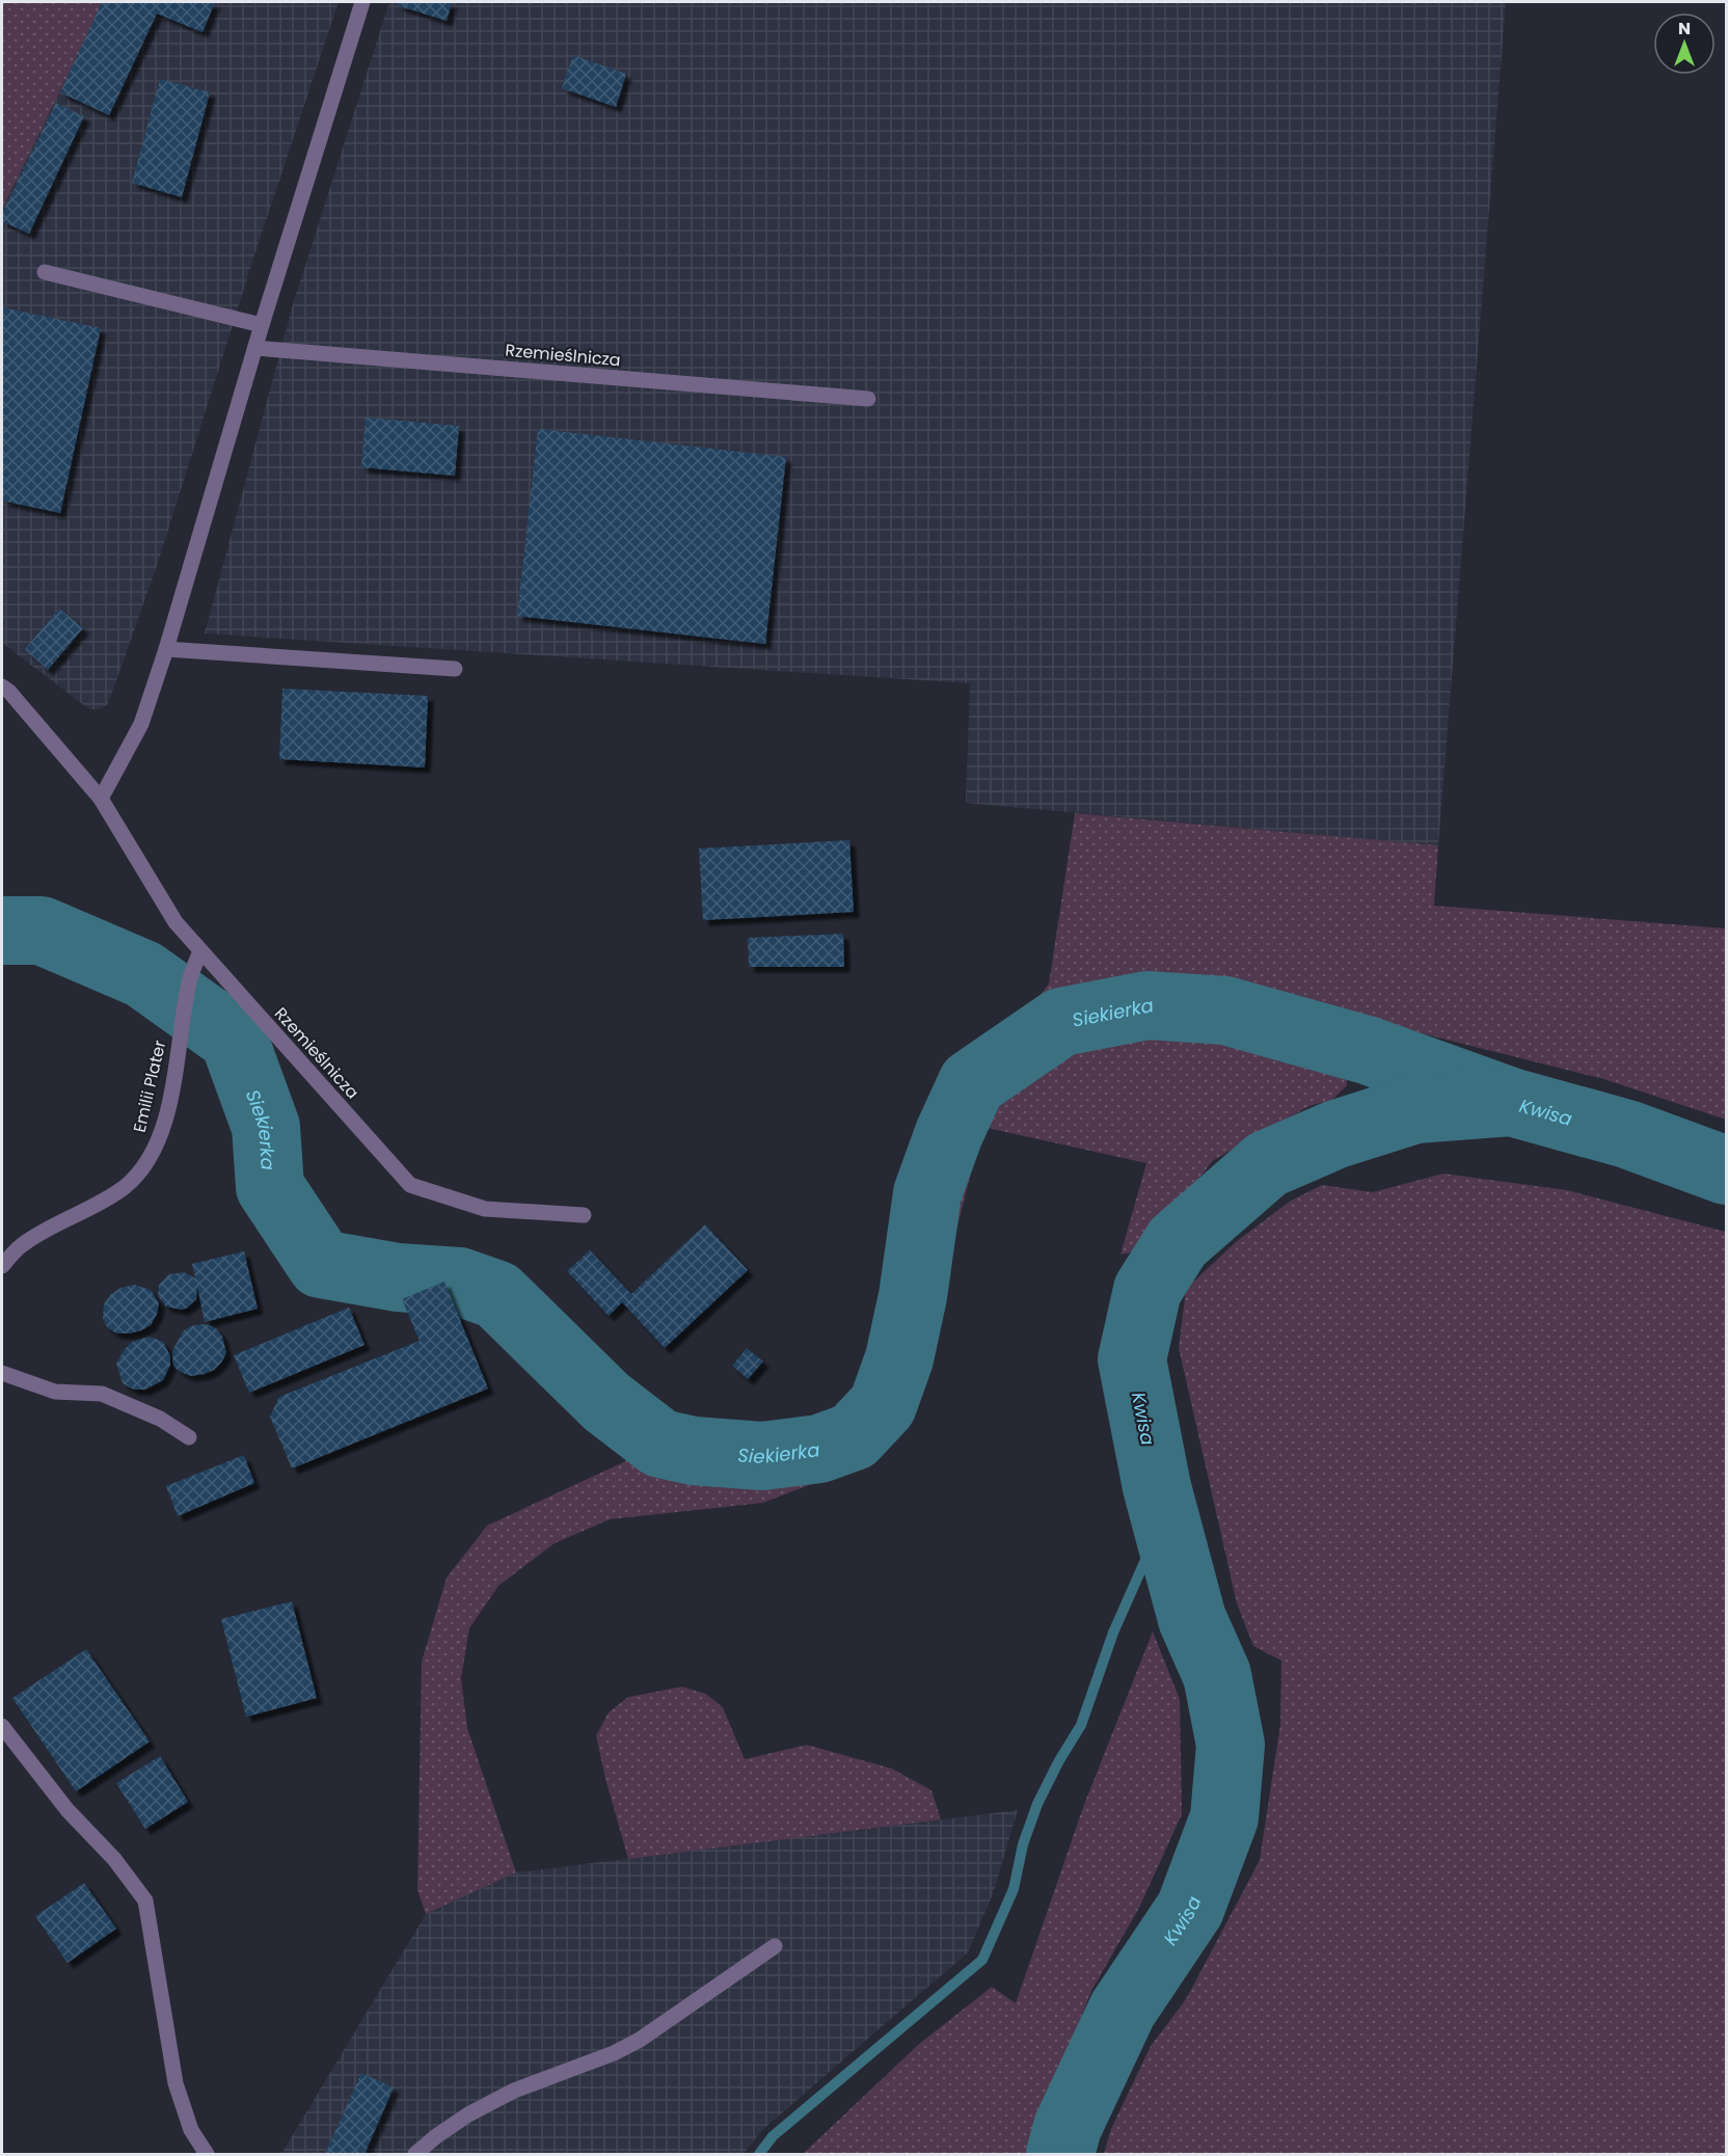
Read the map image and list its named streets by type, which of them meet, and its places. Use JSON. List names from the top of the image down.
{
  "streets": {
    "street": ["Rzemieślnicza", "Emilii Plater"]
  },
  "crossings": [
    ["Rzemieślnicza", "Emilii Plater"]
  ],
  "water": ["Siekierka", "Kwisa"],
  "north": "top"
}
